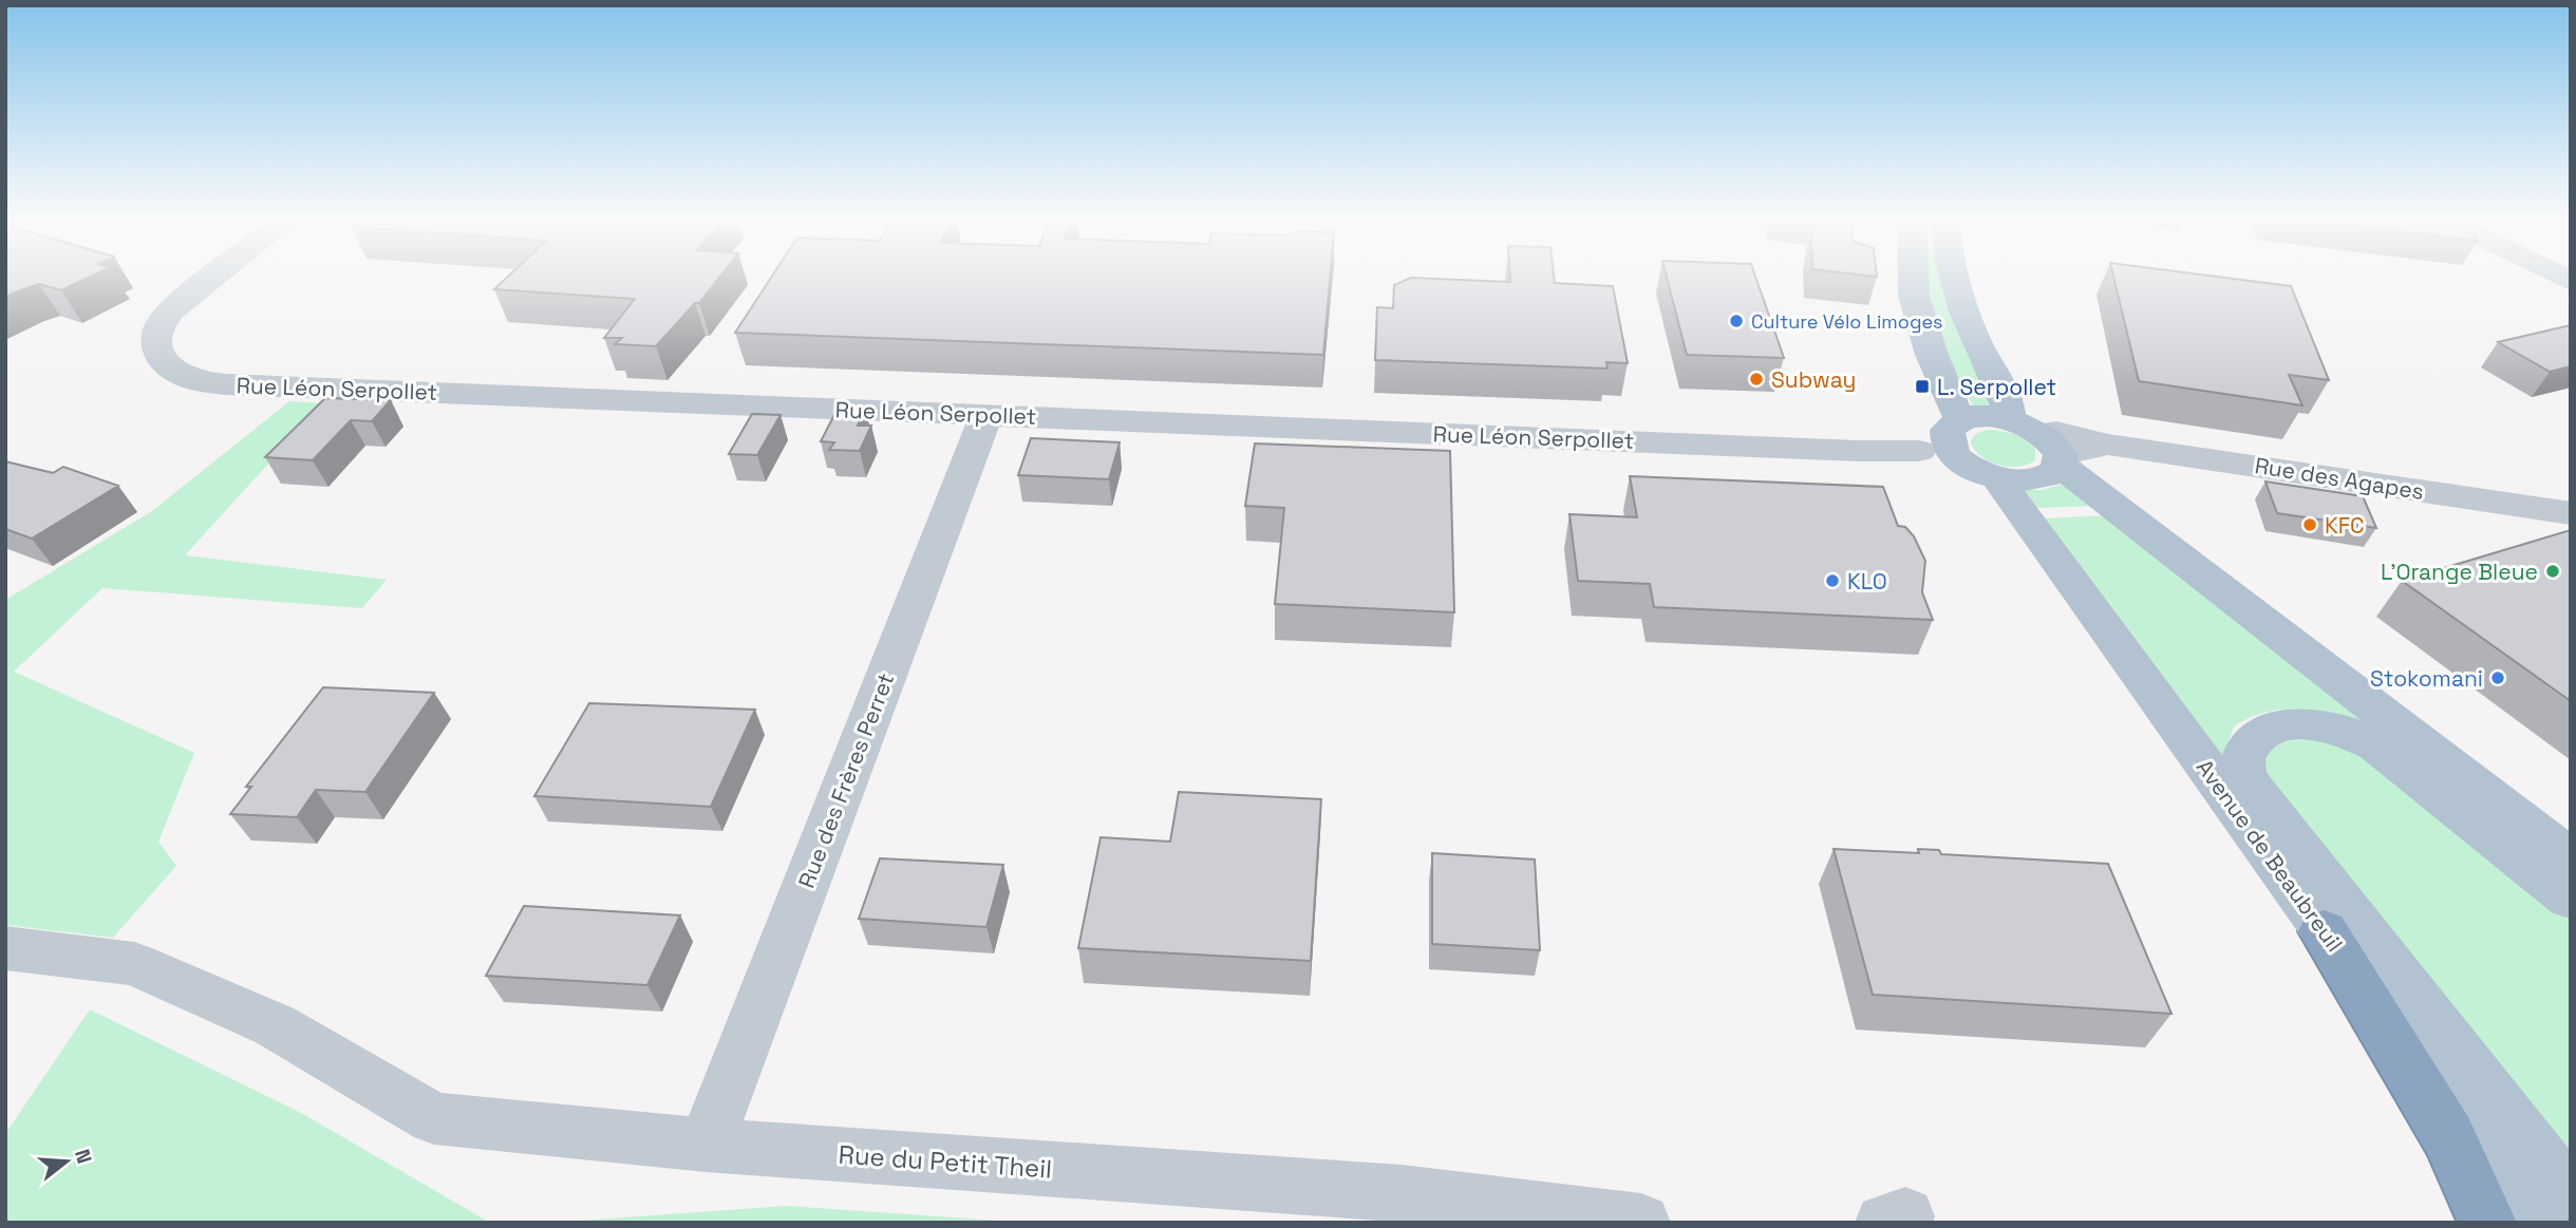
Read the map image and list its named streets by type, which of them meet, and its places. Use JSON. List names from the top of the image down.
{
  "streets": {
    "main road": ["Avenue de Beaubreuil"],
    "street": [
      "Rue Léon Serpollet",
      "Rue des Agapes",
      "Rue des Frères Perret",
      "Rue du Petit Theil"
    ]
  },
  "crossings": [
    ["Rue Léon Serpollet", "Rue des Frères Perret"],
    ["Rue des Frères Perret", "Rue du Petit Theil"]
  ],
  "places": {
    "other": [
      "Culture Vélo Limoges",
      "Subway",
      "KFC",
      "L'Orange Bleue",
      "KLO",
      "Stokomani"
    ],
    "transit": ["L. Serpollet"]
  },
  "north": "right"
}
